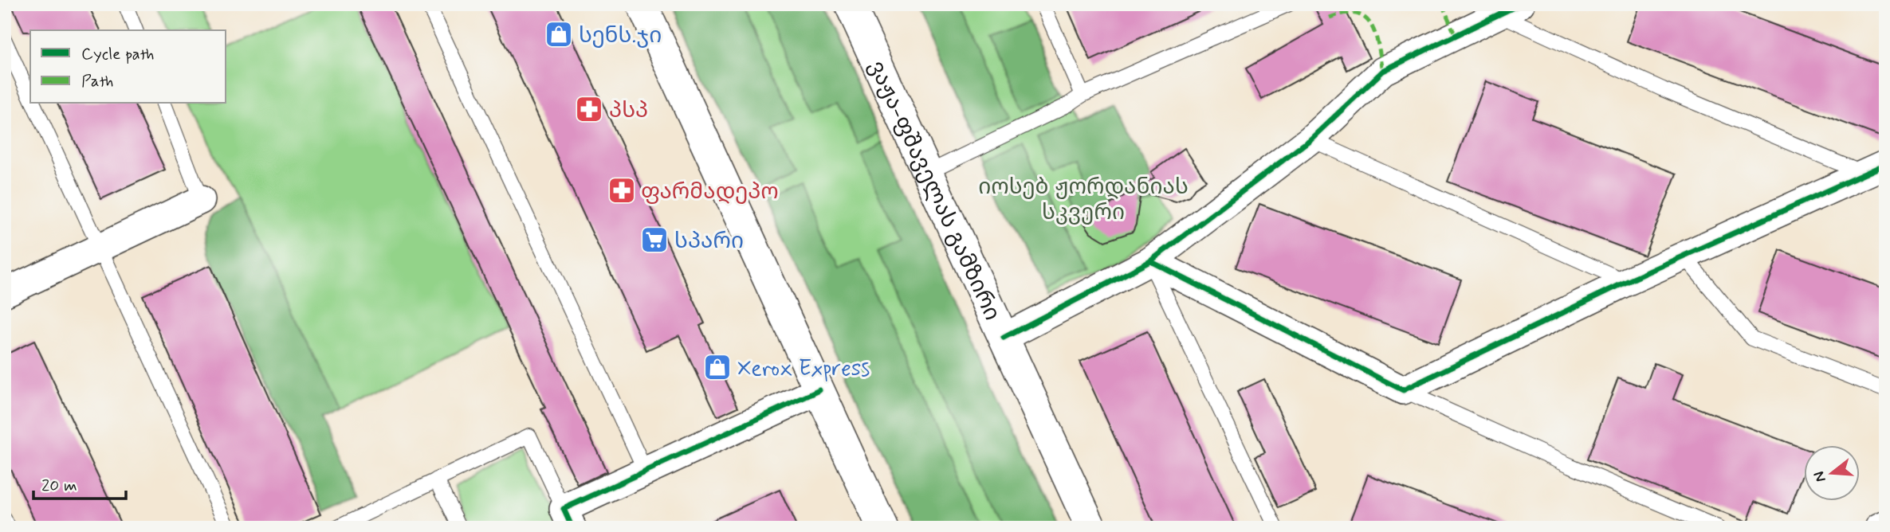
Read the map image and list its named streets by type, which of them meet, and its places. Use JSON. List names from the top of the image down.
{
  "streets": {
    "main road": ["ვაჟა-ფშაველას გამზირი"]
  },
  "parks": ["იოსებ ჟორდანიას სკვერი"],
  "places": {
    "shop": ["სენს.ჯი", "Xerox Express"],
    "pharmacy": ["პსპ", "ფარმადეპო"],
    "supermarket": ["სპარი"]
  },
  "legend": ["Cycle path", "Path"],
  "scale_bar": "20 m",
  "north": "left"
}
